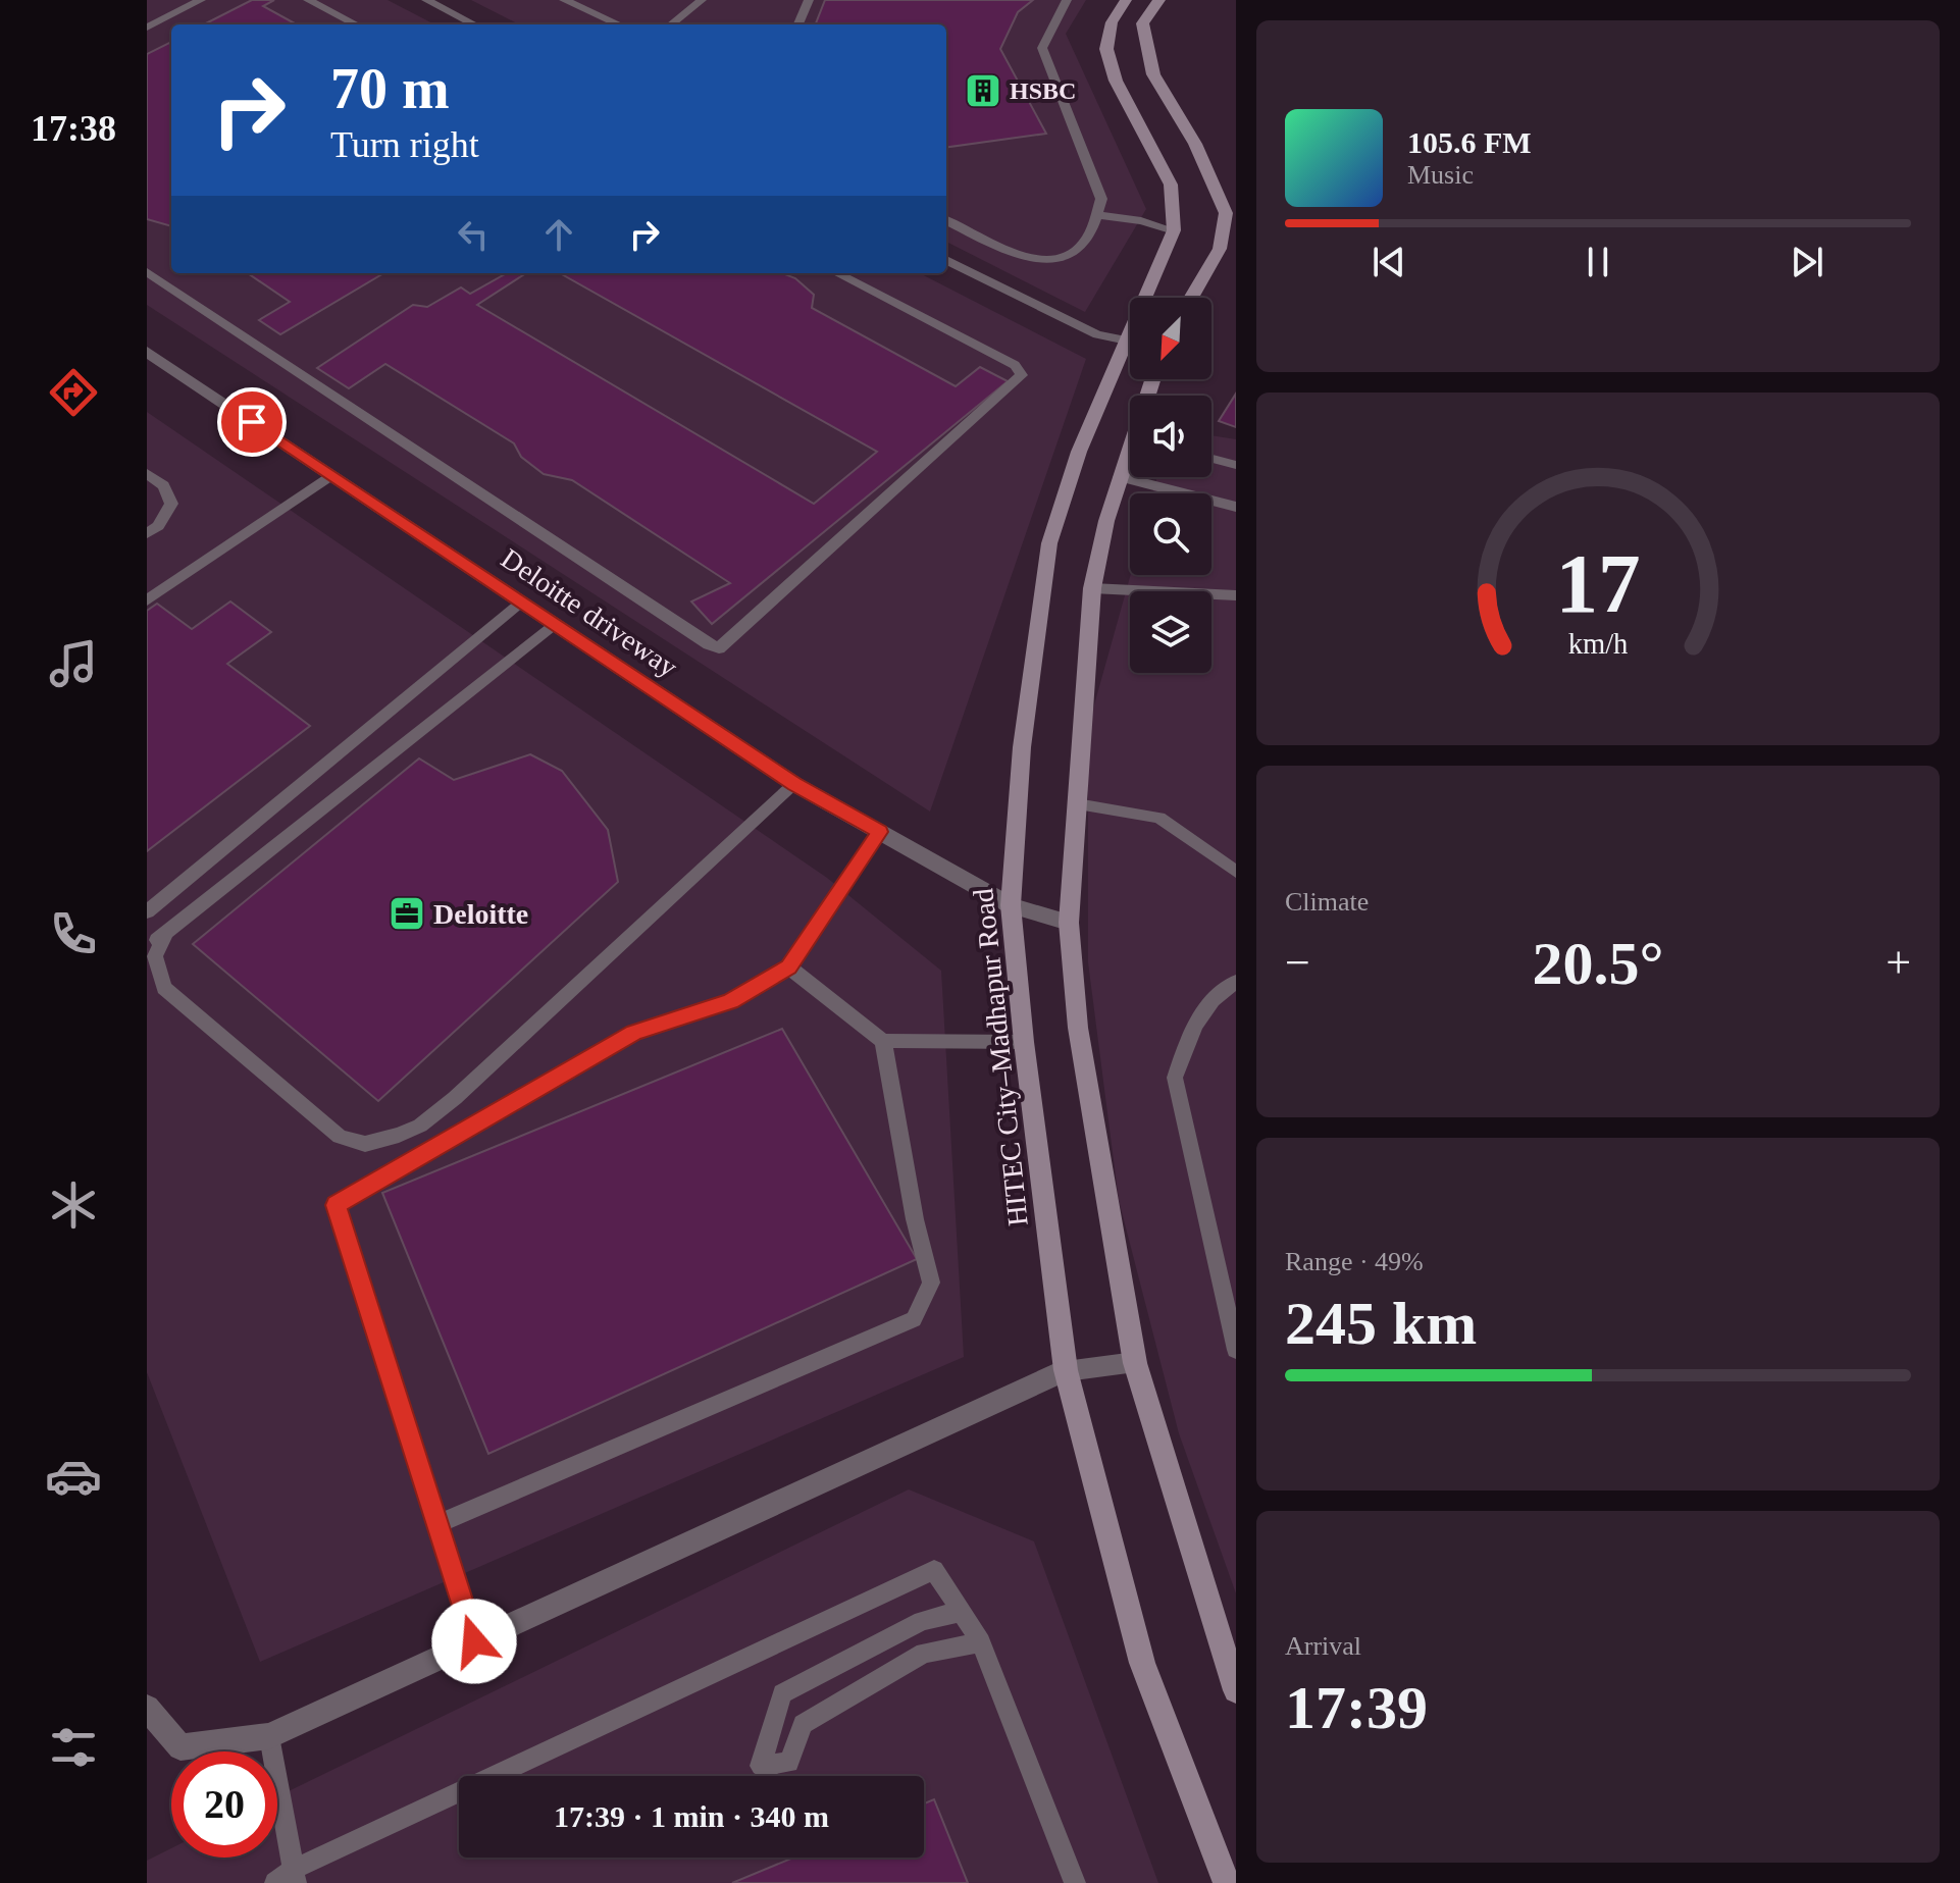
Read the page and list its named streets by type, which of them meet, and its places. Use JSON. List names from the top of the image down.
{
  "streets": {
    "main road": ["HITEC City–Madhapur Road"],
    "street": ["Deloitte driveway"]
  },
  "crossings": [
    ["Deloitte driveway", "HITEC City–Madhapur Road"]
  ],
  "places": {
    "building": ["HSBC"],
    "office": ["Deloitte"]
  },
  "north": "bottom left",
  "page": {
    "tabs": "17:38",
    "turn": ["70 m", "Turn right"],
    "song": ["105.6 FM", "Music"],
    "tile": [
      "Climate",
      ["Range · 49%", "245 km"],
      ["Arrival", "17:39"]
    ],
    "heat": ["−", "20.5°", "+"],
    "limit": "20",
    "trip": "17:39 · 1 min · 340 m",
    "gauge": ["17", "km/h"]
  }
}
